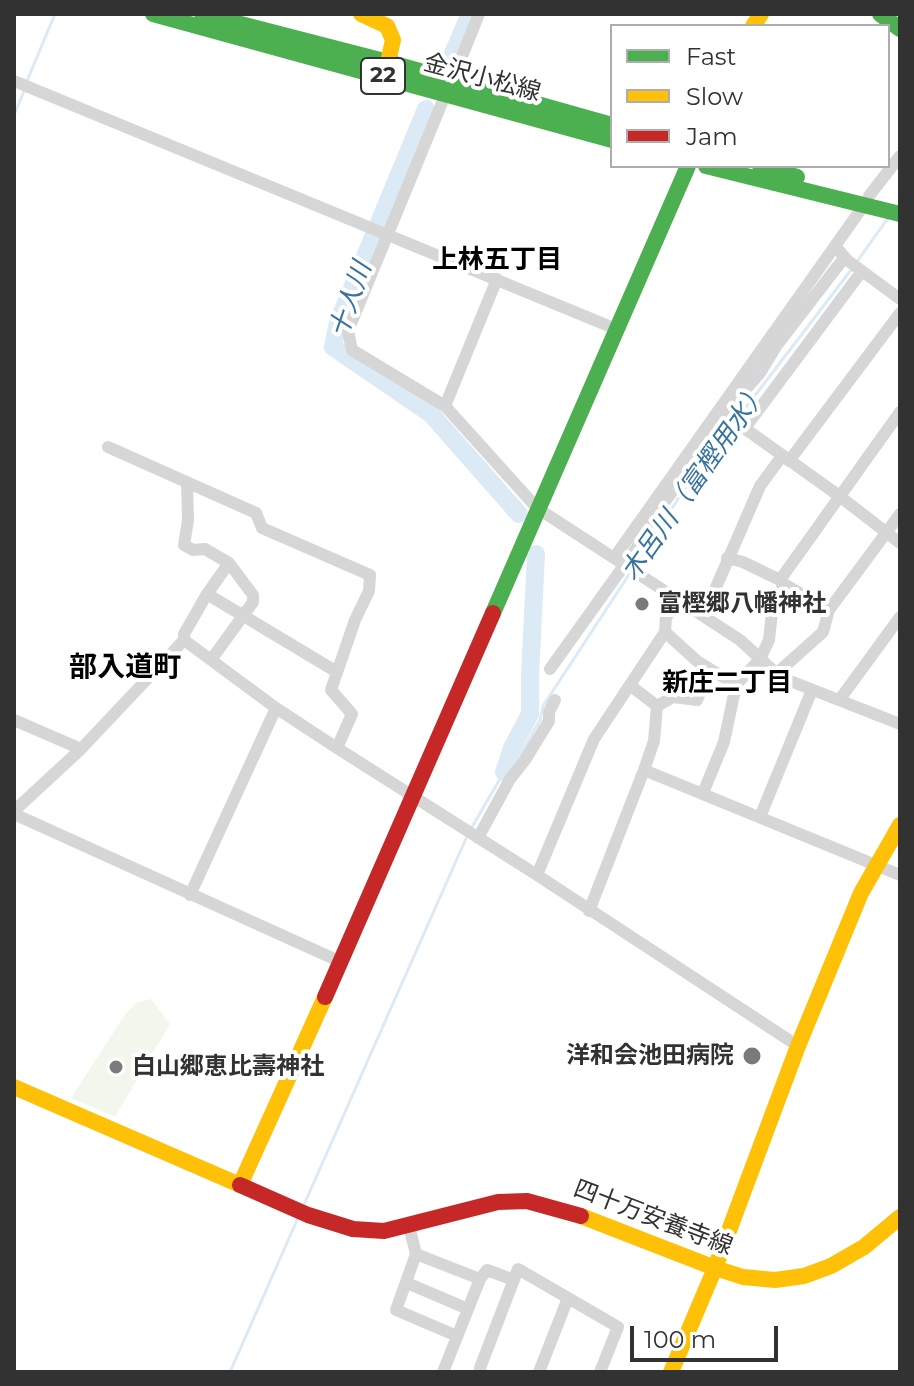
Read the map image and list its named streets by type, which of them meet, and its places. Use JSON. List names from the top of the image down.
{
  "streets": {
    "street": ["22", "金沢小松線", "四十万安養寺線"]
  },
  "districts": ["上林五丁目", "部入道町", "新庄二丁目"],
  "water": ["十人川", "木呂川（富樫用水）"],
  "places": ["富樫郷八幡神社", "洋和会池田病院", "白山郷恵比壽神社"],
  "legend": ["Fast", "Slow", "Jam"],
  "scale_bar": "100 m"
}
